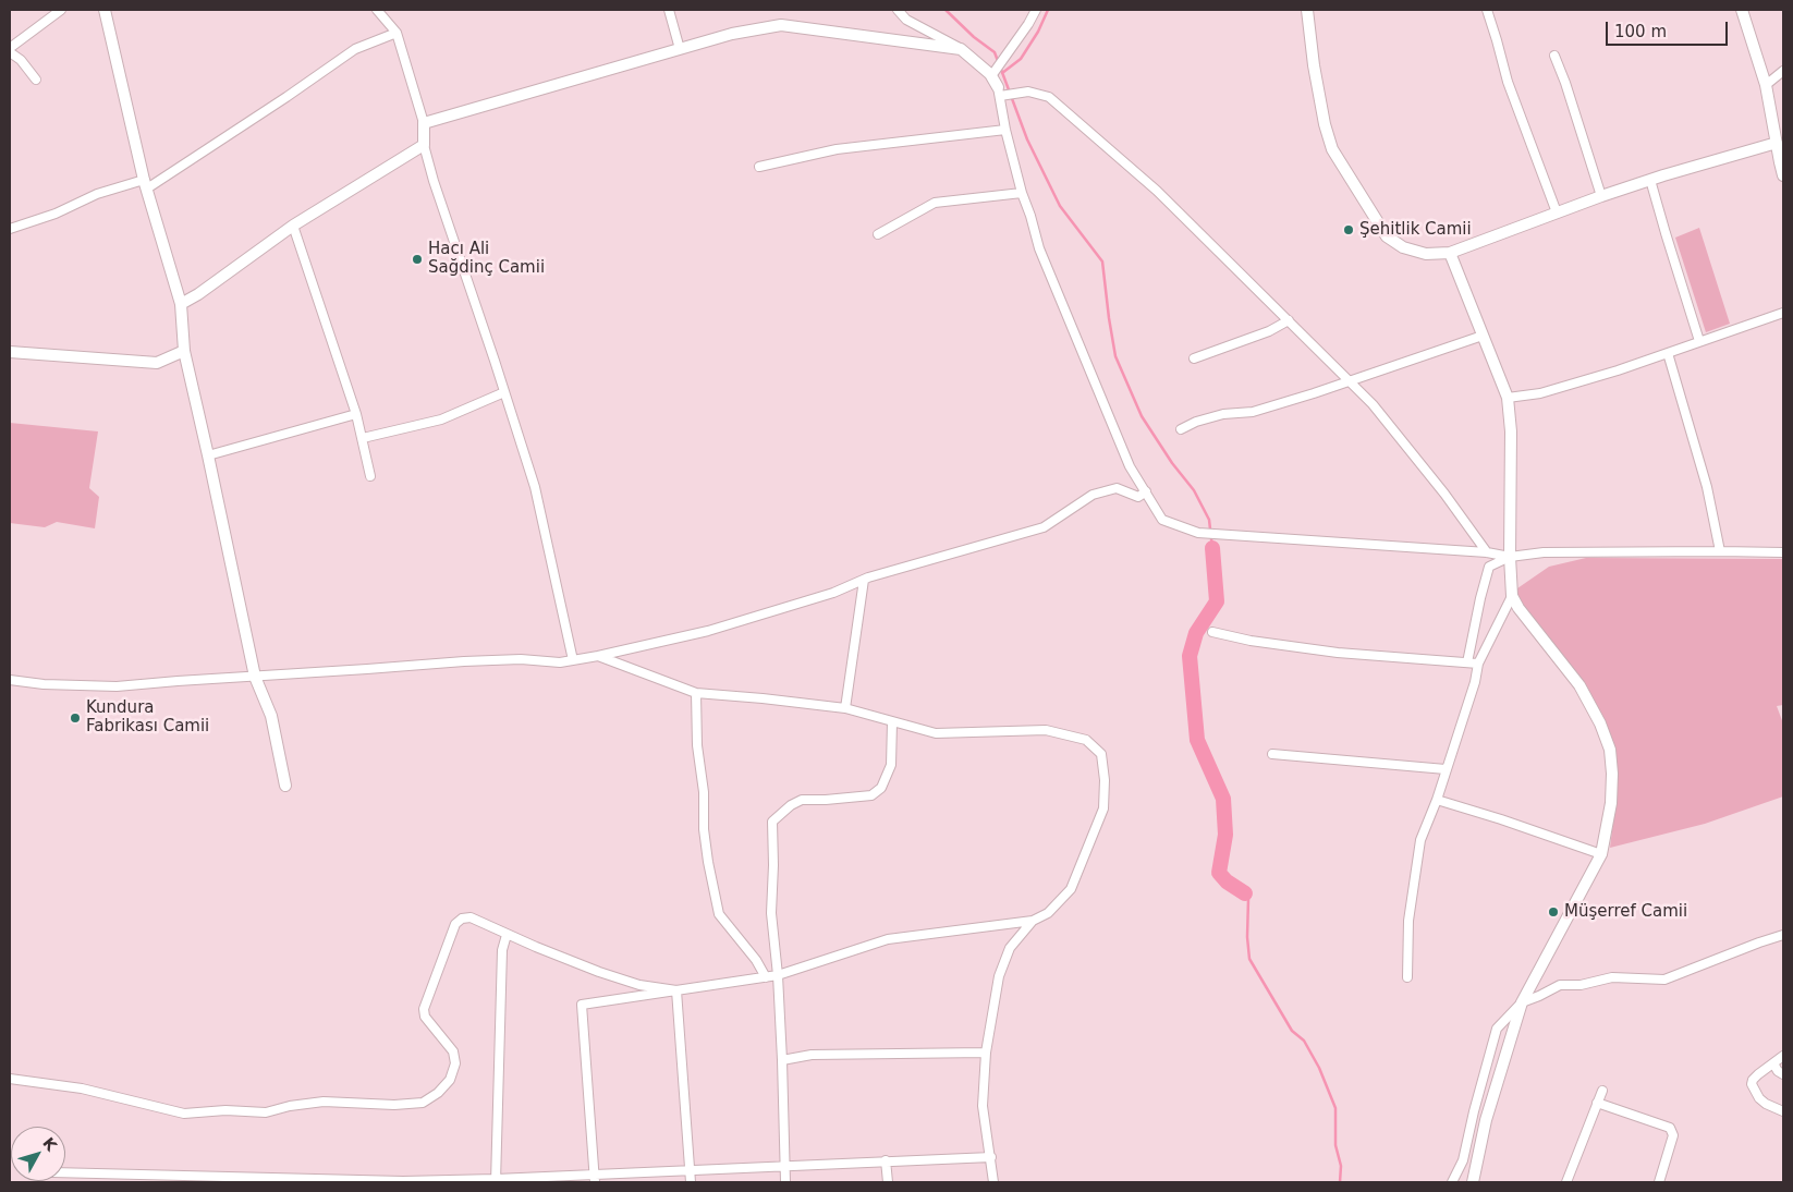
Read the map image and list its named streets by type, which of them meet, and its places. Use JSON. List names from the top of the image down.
{
  "places": [
    "Şehitlik Camii",
    "Hacı Ali Sağdinç Camii",
    "Kundura Fabrikası Camii",
    "Müşerref Camii"
  ],
  "scale_bar": "100 m",
  "north": "top right"
}
